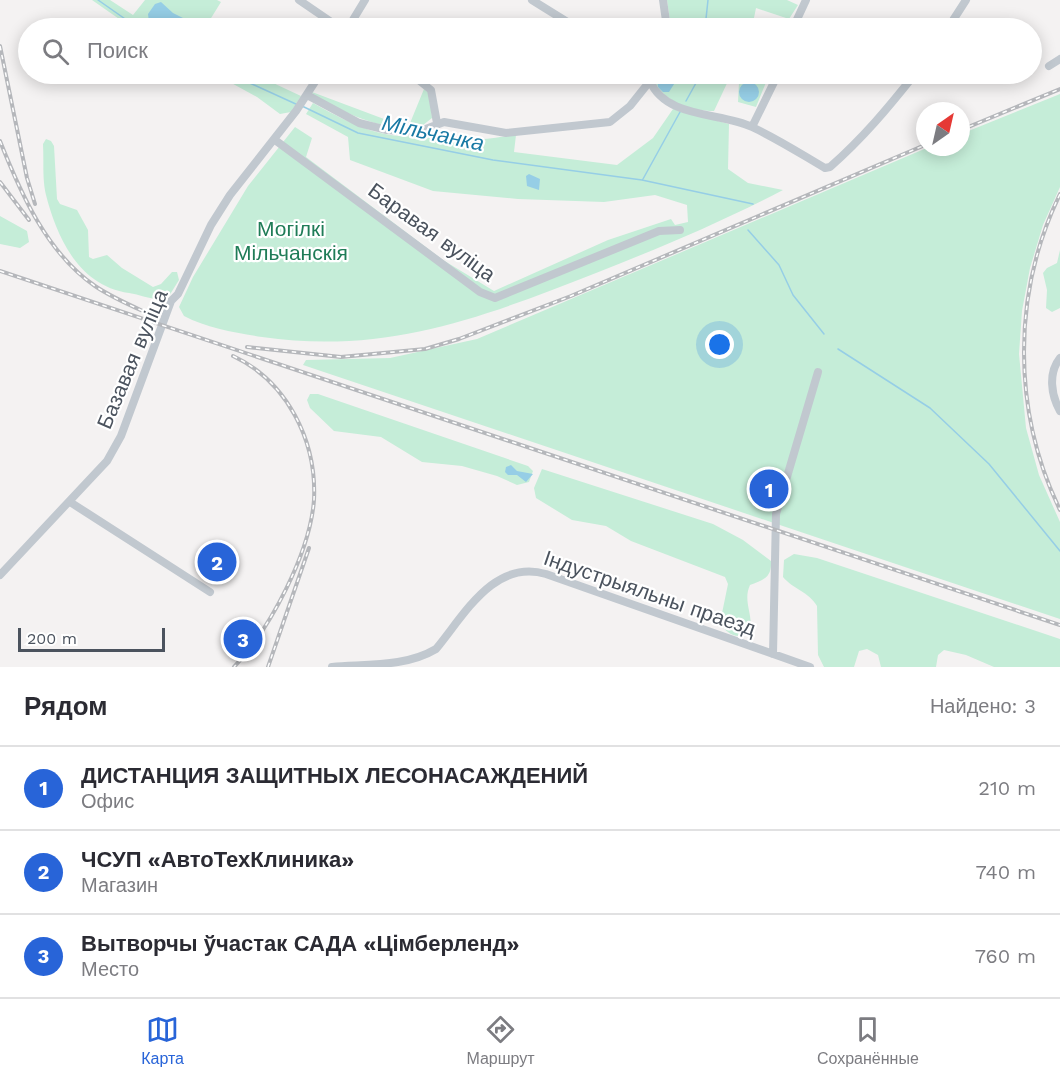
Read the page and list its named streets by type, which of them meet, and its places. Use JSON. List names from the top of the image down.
{
  "streets": {
    "street": ["Баравая вуліца", "Базавая вуліца", "Індустрыяльны праезд"]
  },
  "crossings": [
    ["Баравая вуліца", "Базавая вуліца"]
  ],
  "water": ["Мільчанка"],
  "parks": ["Могілкі Мільчанскія"],
  "scale_bar": "200 m",
  "north": "top right",
  "page": {
    "search": "Поиск",
    "pins": ["1", "2", "3"],
    "scale": "200 m",
    "heading": ["Рядом", "Найдено: 3"],
    "list": [
      {
        "mark": "1",
        "name": "ДИСТАНЦИЯ ЗАЩИТНЫХ ЛЕСОНАСАЖДЕНИЙ",
        "note": "Офис",
        "value": "210 m"
      },
      {
        "mark": "2",
        "name": "ЧСУП «АвтоТехКлиника»",
        "note": "Магазин",
        "value": "740 m"
      },
      {
        "mark": "3",
        "name": "Вытворчы ўчастак САДА «Цімберленд»",
        "note": "Место",
        "value": "760 m"
      }
    ],
    "nav": ["Карта", "Маршрут", "Сохранённые"]
  }
}
